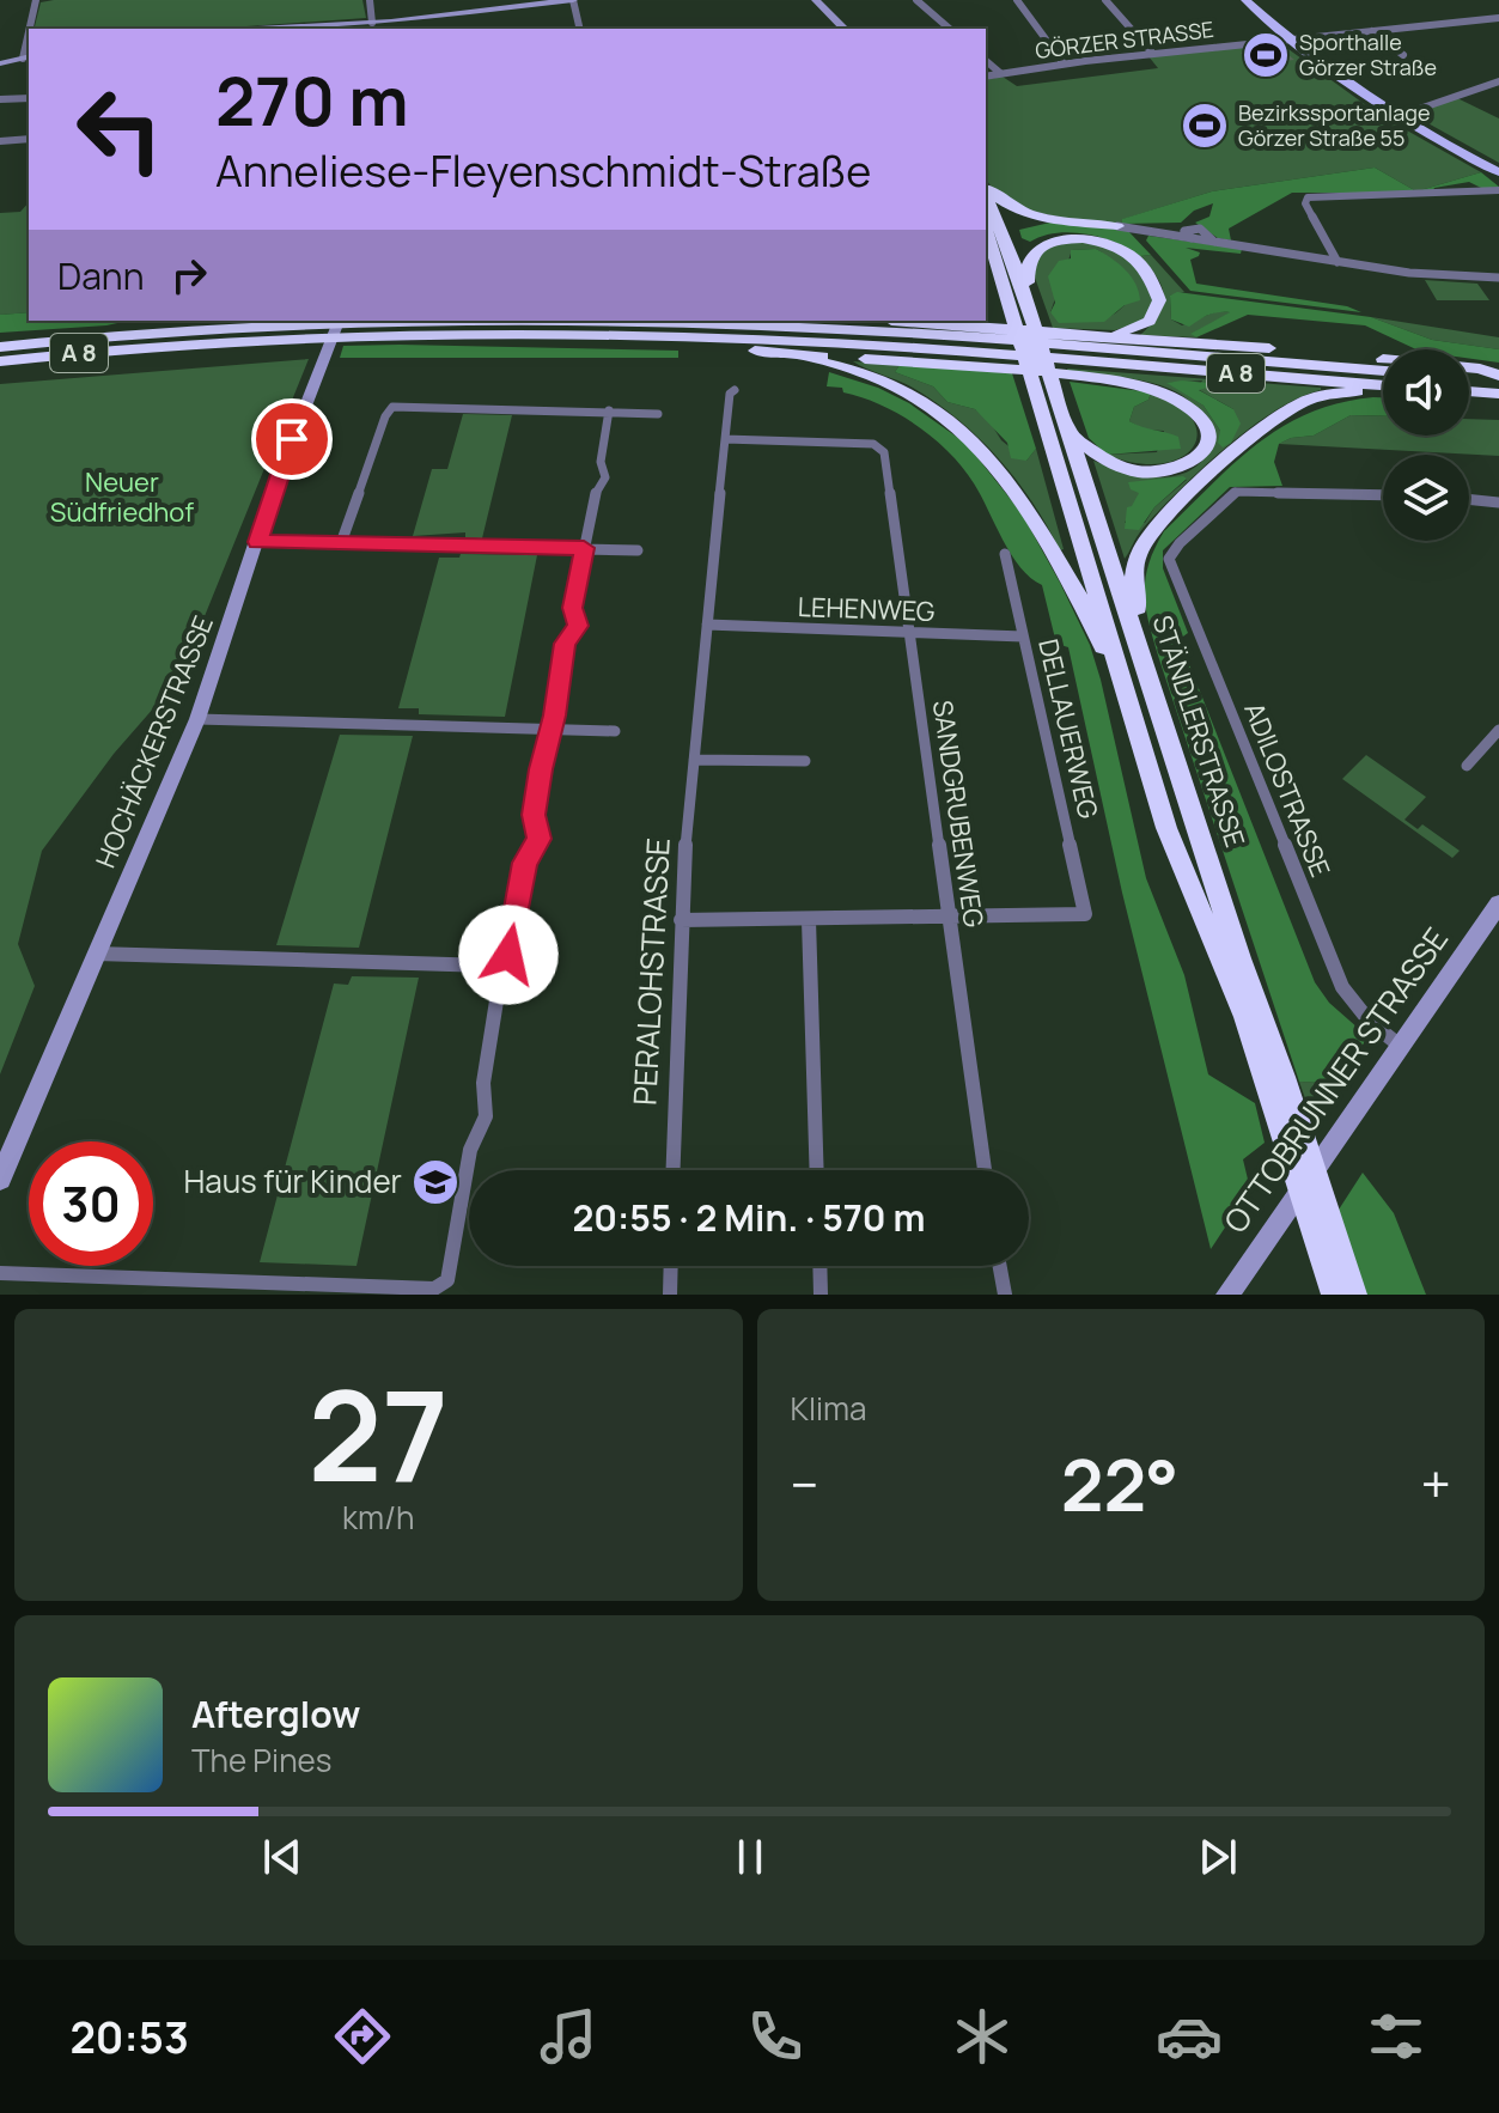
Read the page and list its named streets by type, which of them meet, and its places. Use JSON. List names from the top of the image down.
{
  "streets": {
    "highway": ["A 8", "STÄNDLERSTRASSE"],
    "street": [
      "GÖRZER STRASSE",
      "LEHENWEG",
      "DELLAUERWEG",
      "HOCHÄCKERSTRASSE",
      "ADILOSTRASSE",
      "SANDGRUBENWEG",
      "PERALOHSTRASSE",
      "OTTOBRUNNER STRASSE"
    ]
  },
  "crossings": [
    ["LEHENWEG", "DELLAUERWEG"],
    ["LEHENWEG", "SANDGRUBENWEG"],
    ["LEHENWEG", "PERALOHSTRASSE"],
    ["DELLAUERWEG", "SANDGRUBENWEG"],
    ["ADILOSTRASSE", "OTTOBRUNNER STRASSE"],
    ["SANDGRUBENWEG", "PERALOHSTRASSE"]
  ],
  "parks": ["Neuer Südfriedhof"],
  "places": {
    "sports": ["Sporthalle Görzer Straße", "Bezirkssportanlage Görzer Straße 55"],
    "school or university": ["Haus für Kinder"]
  },
  "page": {
    "turn": ["270 m", "Anneliese-Fleyenschmidt-Straße"],
    "then": "Dann",
    "limit": "30",
    "trip": "20:55 · 2 Min. · 570 m",
    "tile": [
      ["27", "km/h"],
      "Klima"
    ],
    "heat": ["−", "22°", "+"],
    "song": ["Afterglow", "The Pines"],
    "tabs": "20:53"
  }
}
